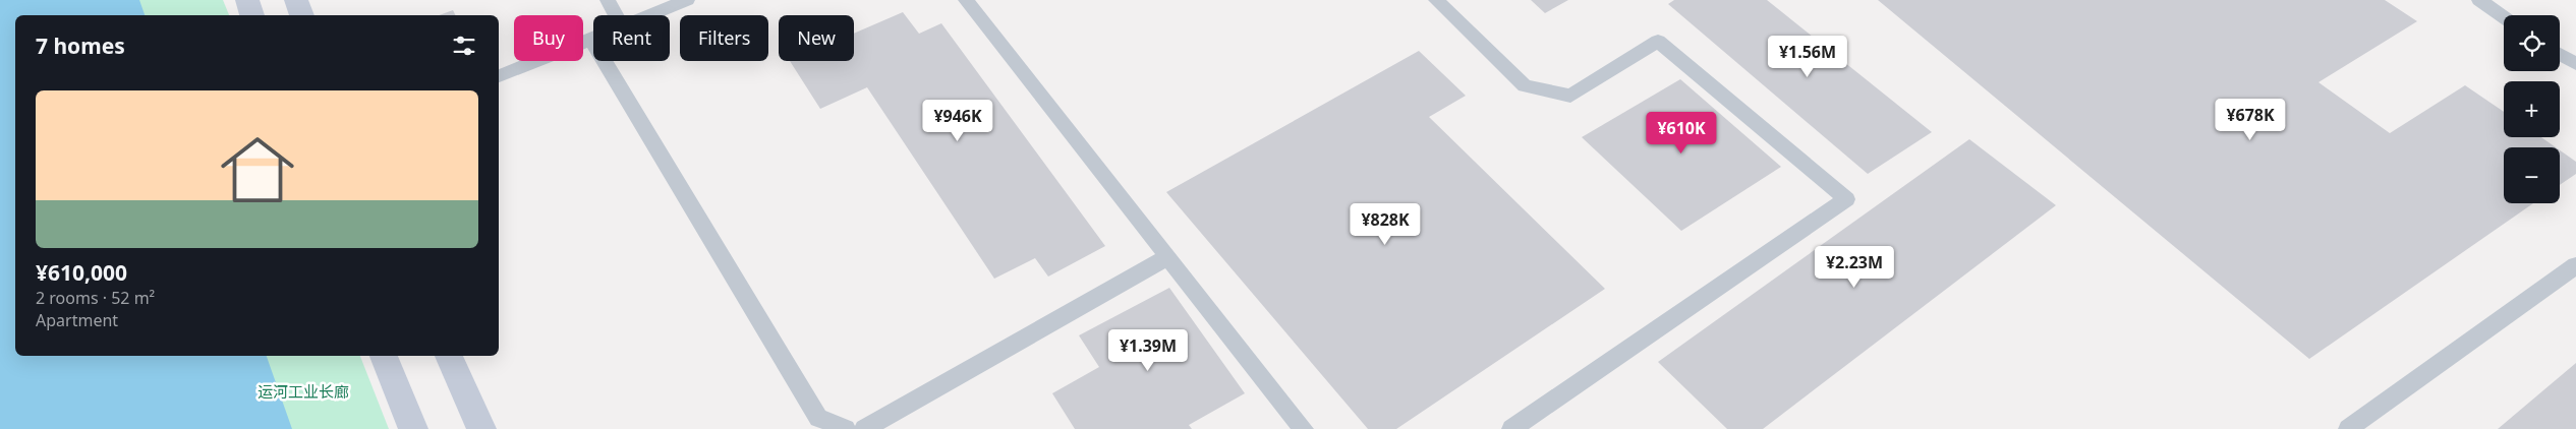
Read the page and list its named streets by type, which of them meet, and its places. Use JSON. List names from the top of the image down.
{
  "parks": ["运河工业长廊"],
  "page": {
    "map_buttons": ["+", "−"],
    "chip": [
      "Buy",
      "Rent",
      "Filters",
      "New"
    ],
    "heading": "7 homes",
    "price": [
      "¥1.56M",
      "¥678K",
      "¥946K",
      "¥610K",
      "¥828K",
      "¥2.23M",
      "¥1.39M"
    ],
    "list": [
      {
        "name": "¥610,000",
        "note": "2 rooms · 52 m² · Apartment"
      }
    ]
  }
}
